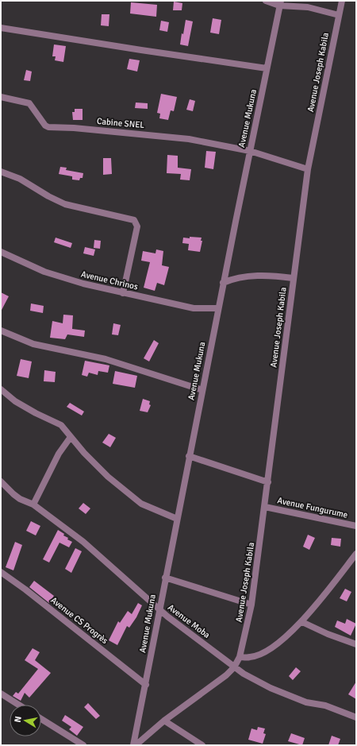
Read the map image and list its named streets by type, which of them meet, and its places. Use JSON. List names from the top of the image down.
{
  "streets": {
    "street": [
      "Avenue Joseph Kabila",
      "Avenue Mukuna",
      "Cabine SNEL",
      "Avenue Chrinos",
      "Avenue Fungurume",
      "Avenue CS Progrès",
      "Avenue Moba"
    ]
  },
  "crossings": [
    ["Avenue Joseph Kabila", "Cabine SNEL"],
    ["Avenue Joseph Kabila", "Avenue Fungurume"],
    ["Avenue Joseph Kabila", "Avenue Moba"],
    ["Avenue Mukuna", "Cabine SNEL"],
    ["Avenue Mukuna", "Avenue Chrinos"],
    ["Avenue Mukuna", "Avenue CS Progrès"],
    ["Avenue Mukuna", "Avenue Moba"]
  ],
  "north": "left"
}
